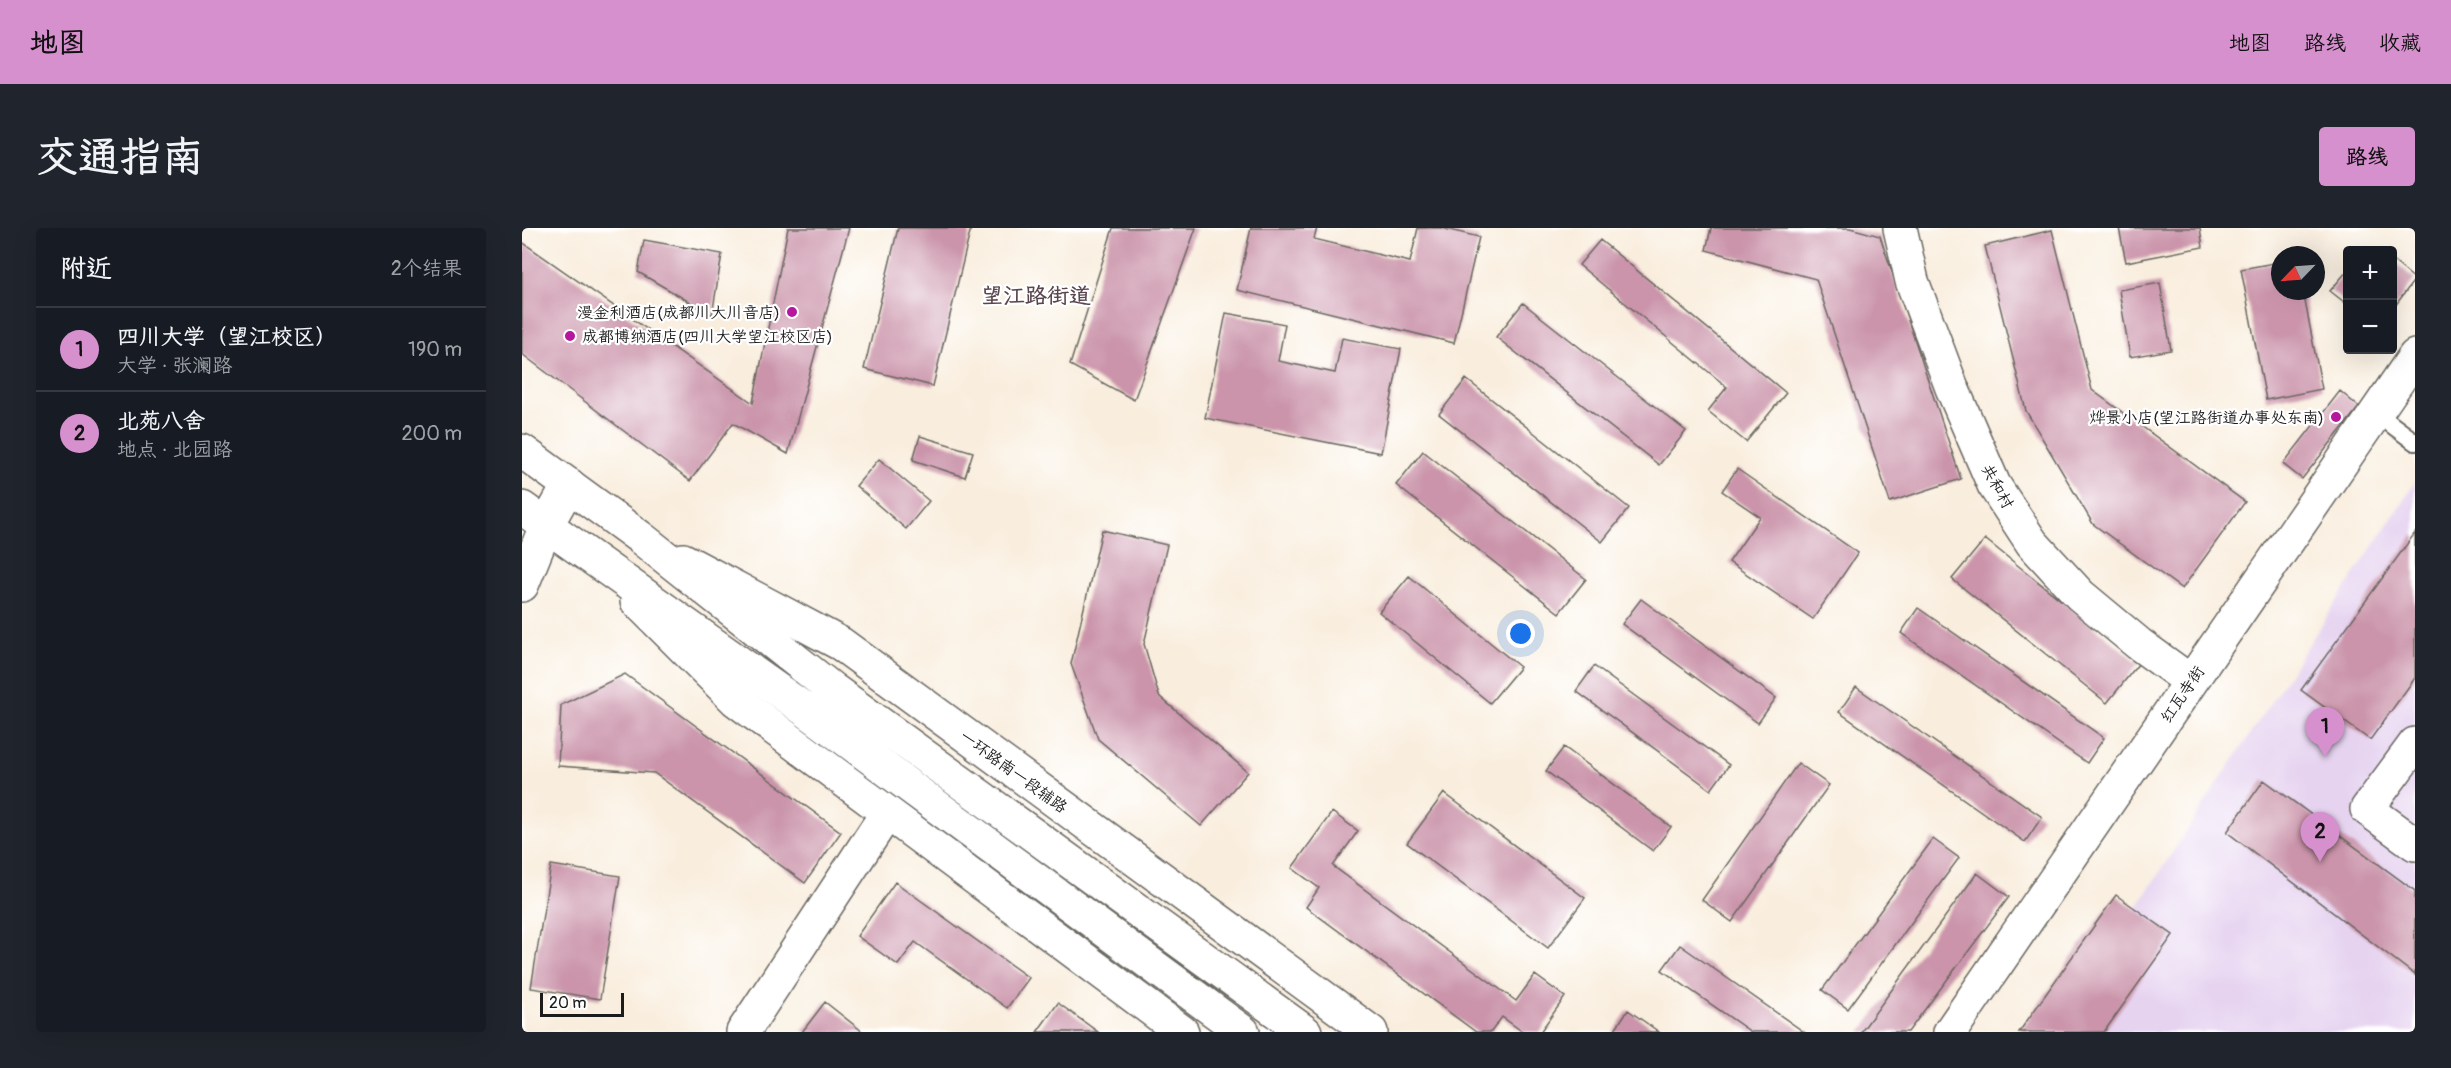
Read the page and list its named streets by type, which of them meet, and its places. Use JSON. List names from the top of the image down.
{
  "streets": {
    "main road": ["共和村", "红瓦寺街", "一环路南一段辅路"]
  },
  "crossings": [
    ["共和村", "红瓦寺街"]
  ],
  "districts": ["望江路街道"],
  "places": ["漫金利酒店(成都川大川音店)", "成都博纳酒店(四川大学望江校区店)", "烨景小店(望江路街道办事处东南)"],
  "scale_bar": "20 m",
  "north": "bottom left",
  "page": {
    "header": "地图",
    "nav": ["地图", "路线", "收藏"],
    "buttons": "路线",
    "title": "交通指南",
    "heading": ["附近", "2个结果"],
    "map_buttons": ["+", "−"],
    "list": [
      {
        "mark": "1",
        "name": "四川大学（望江校区）",
        "note": "大学 · 张澜路",
        "value": "190 m"
      },
      {
        "mark": "2",
        "name": "北苑八舍",
        "note": "地点 · 北园路",
        "value": "200 m"
      }
    ],
    "pins": ["1", "2"],
    "scale": "20 m"
  }
}
